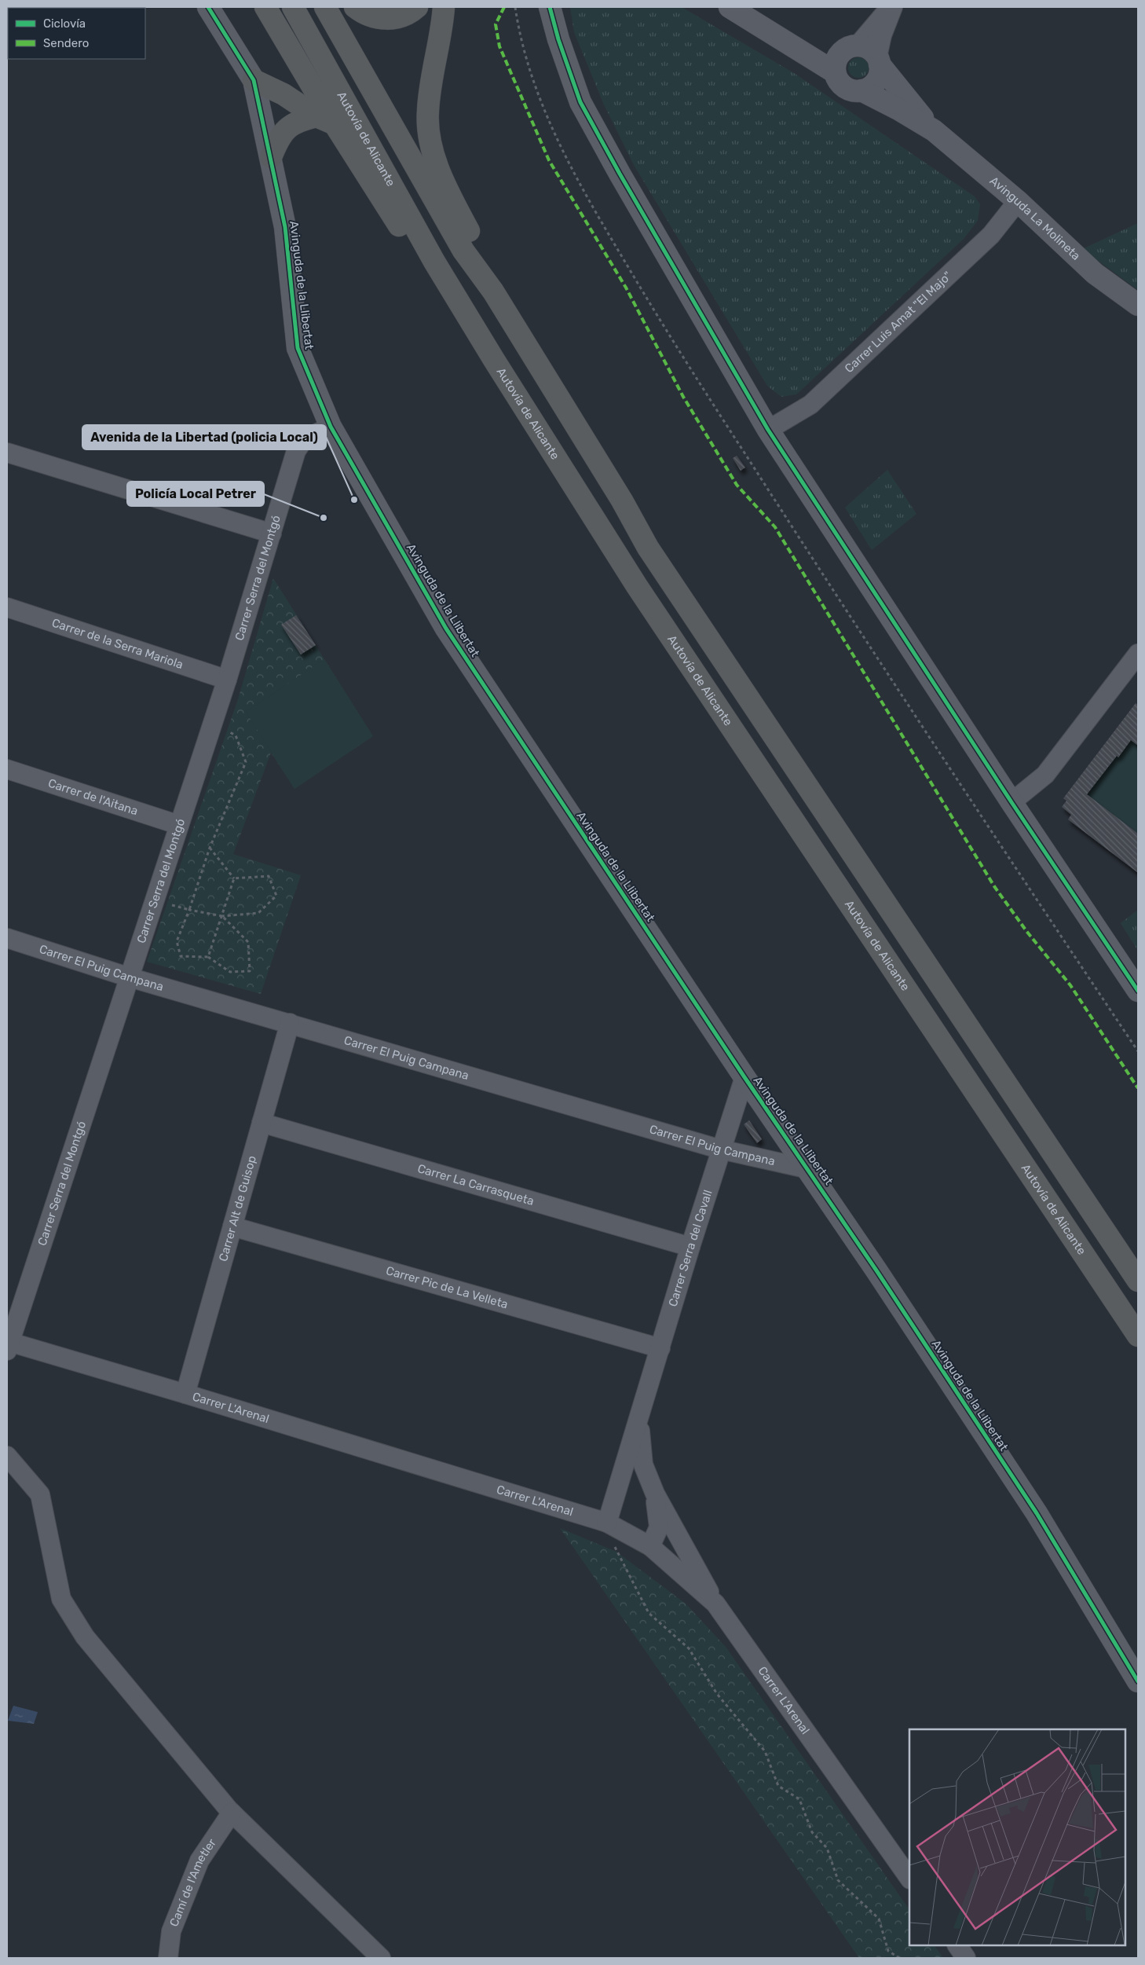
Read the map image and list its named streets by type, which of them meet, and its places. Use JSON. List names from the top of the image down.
{
  "streets": {
    "highway": ["Autovía de Alicante"],
    "street": [
      "Avinguda La Molineta",
      "Avinguda de la Llibertat",
      "Carrer Luis Amat \"El Majo\"",
      "Carrer Serra del Montgó",
      "Carrer de la Serra Mariola",
      "Carrer de l'Aitana",
      "Carrer El Puig Campana",
      "Carrer La Carrasqueta",
      "Carrer Alt de Guisop",
      "Carrer Serra del Cavall",
      "Carrer Pic de La Velleta",
      "Carrer L'Arenal",
      "Camí de l'Ametler"
    ]
  },
  "crossings": [
    ["Avinguda La Molineta", "Carrer Luis Amat \"El Majo\""],
    ["Avinguda de la Llibertat", "Carrer Serra del Montgó"],
    ["Avinguda de la Llibertat", "Carrer El Puig Campana"],
    ["Avinguda de la Llibertat", "Carrer Serra del Cavall"],
    ["Carrer Serra del Montgó", "Carrer de la Serra Mariola"],
    ["Carrer Serra del Montgó", "Carrer de l'Aitana"],
    ["Carrer Serra del Montgó", "Carrer El Puig Campana"],
    ["Carrer Serra del Montgó", "Carrer L'Arenal"],
    ["Carrer El Puig Campana", "Carrer Alt de Guisop"],
    ["Carrer El Puig Campana", "Carrer Serra del Cavall"],
    ["Carrer La Carrasqueta", "Carrer Alt de Guisop"],
    ["Carrer La Carrasqueta", "Carrer Serra del Cavall"],
    ["Carrer Alt de Guisop", "Carrer Pic de La Velleta"],
    ["Carrer Alt de Guisop", "Carrer L'Arenal"],
    ["Carrer Serra del Cavall", "Carrer Pic de La Velleta"],
    ["Carrer Serra del Cavall", "Carrer L'Arenal"]
  ],
  "places": ["Avenida de la Libertad (policia Local)", "Policía Local Petrer"],
  "legend": ["Ciclovía", "Sendero"]
}
